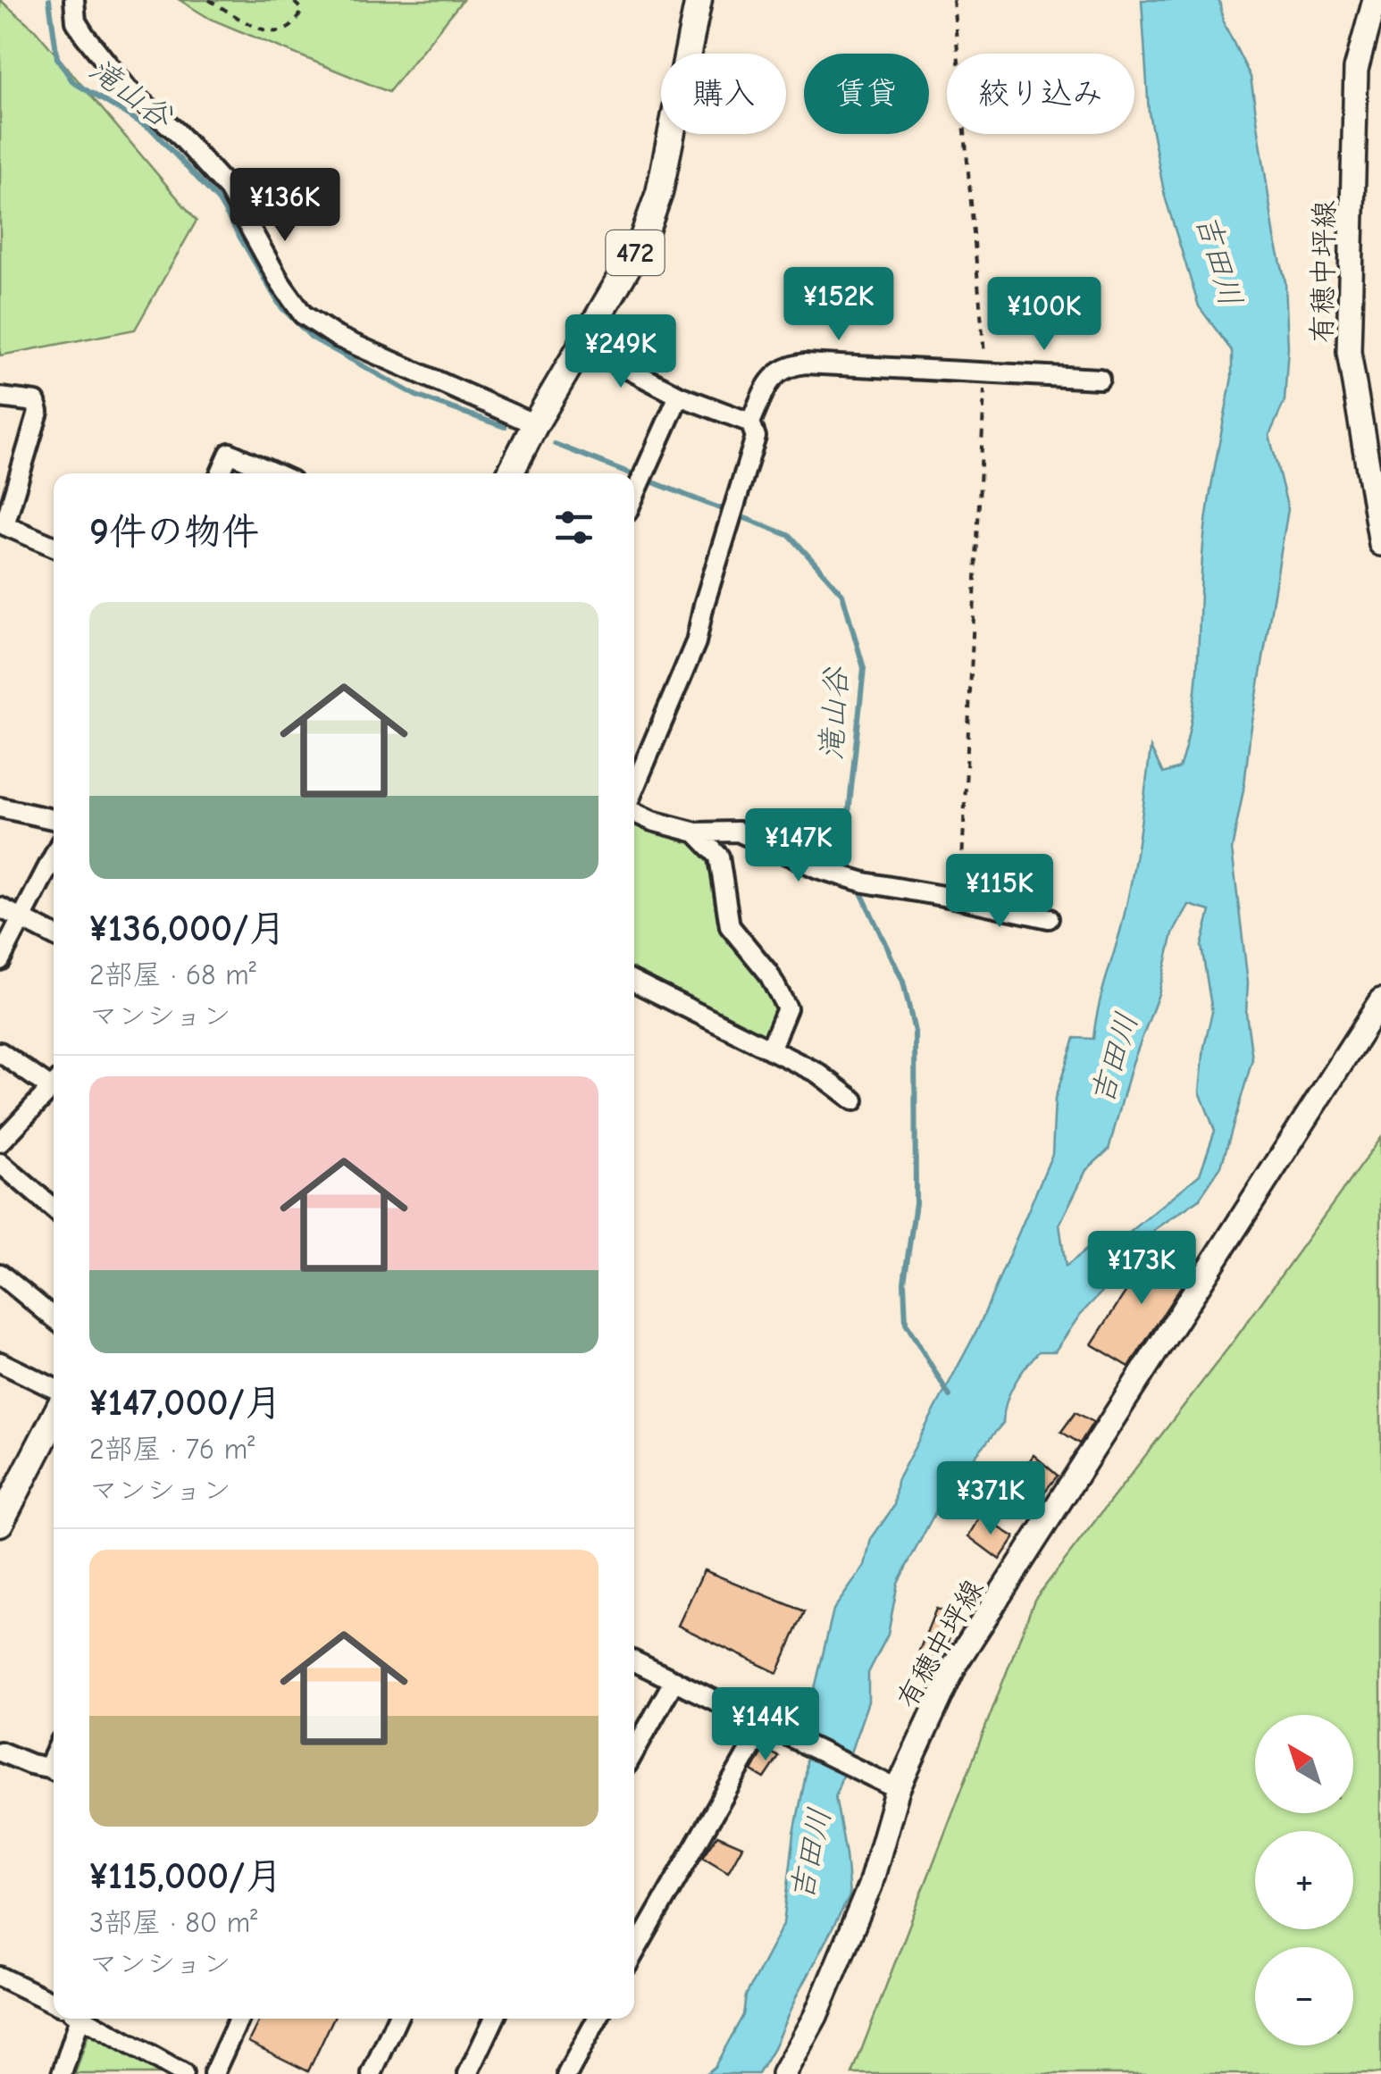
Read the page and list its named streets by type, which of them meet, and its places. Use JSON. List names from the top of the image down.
{
  "streets": {
    "highway": ["472"],
    "main road": ["有穂中坪線"]
  },
  "water": ["滝山谷", "吉田川"],
  "north": "top left",
  "page": {
    "chip": ["購入", "賃貸", "絞り込み"],
    "price": [
      "¥136K",
      "¥152K",
      "¥100K",
      "¥249K",
      "¥147K",
      "¥115K",
      "¥173K",
      "¥371K",
      "¥144K"
    ],
    "heading": "9件の物件",
    "list": [
      {
        "name": "¥136,000/月",
        "note": "2部屋 · 68 m² · マンション"
      },
      {
        "name": "¥147,000/月",
        "note": "2部屋 · 76 m² · マンション"
      },
      {
        "name": "¥115,000/月",
        "note": "3部屋 · 80 m² · マンション"
      }
    ],
    "map_buttons": ["+", "−"]
  }
}
